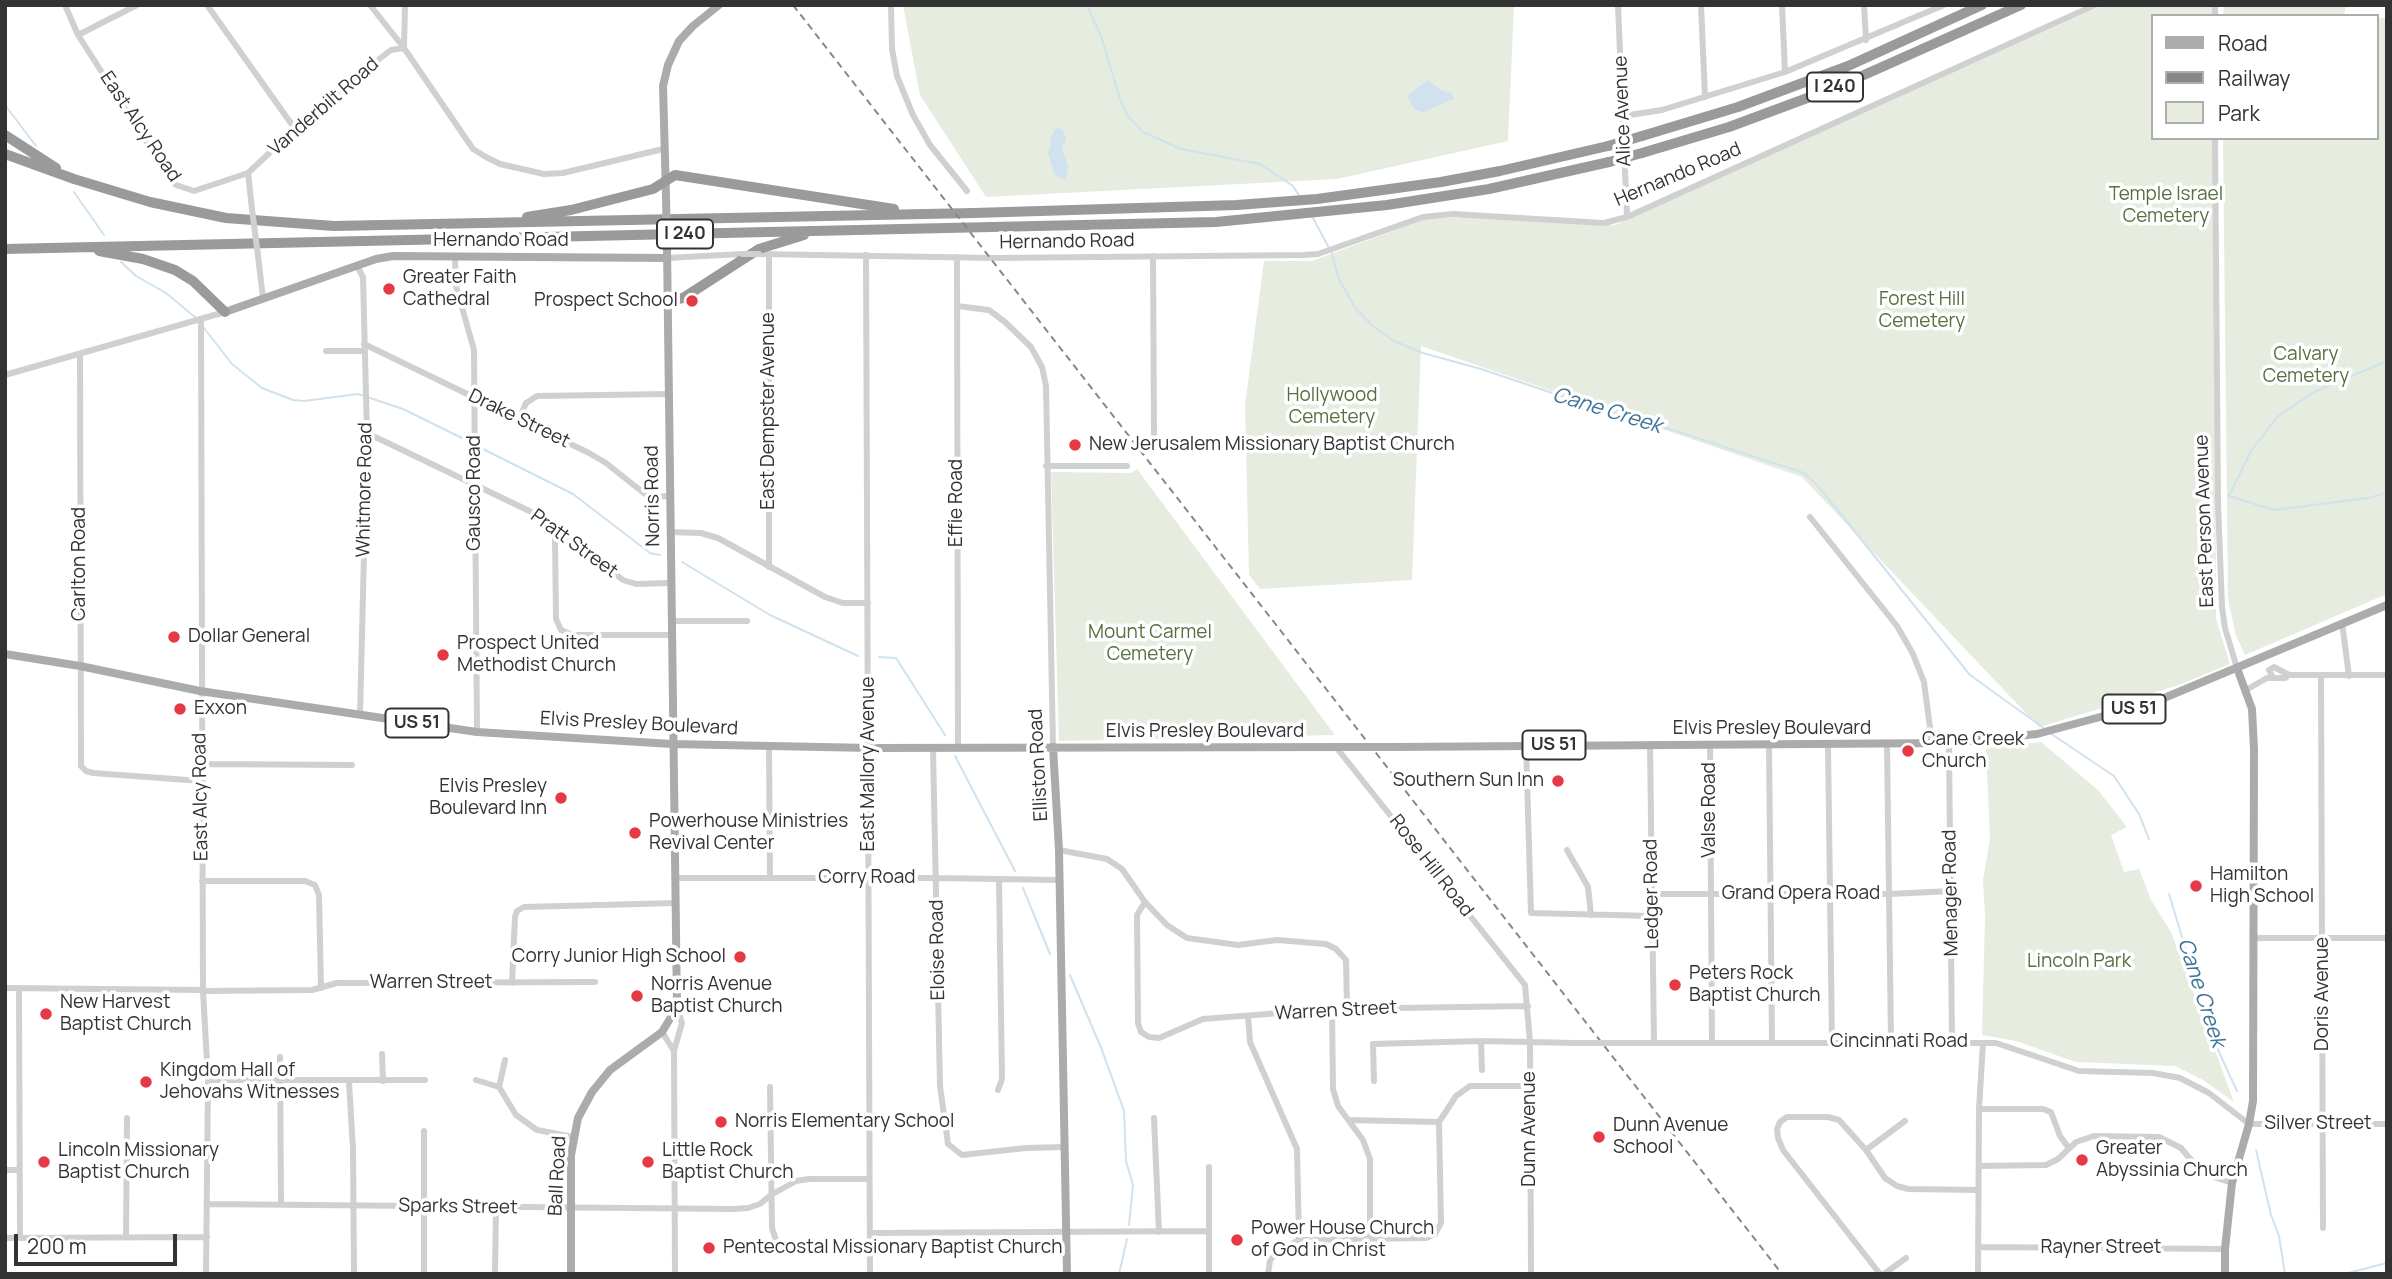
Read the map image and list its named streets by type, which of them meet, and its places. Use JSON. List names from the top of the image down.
{
  "streets": {
    "highway": ["I 240"],
    "main road": [
      "Hernando Road",
      "Norris Road",
      "East Person Avenue",
      "US 51",
      "Elvis Presley Boulevard",
      "Elliston Road",
      "Ball Road"
    ],
    "street": [
      "Vanderbilt Road",
      "Alice Avenue",
      "East Alcy Road",
      "East Dempster Avenue",
      "Drake Street",
      "Whitmore Road",
      "Gausco Road",
      "Effie Road",
      "Pratt Street",
      "Carlton Road",
      "East Mallory Avenue",
      "Valse Road",
      "Rose Hill Road",
      "Corry Road",
      "Menager Road",
      "Ledger Road",
      "Grand Opera Road",
      "Eloise Road",
      "Warren Street",
      "Doris Avenue",
      "Cincinnati Road",
      "Silver Street",
      "Dunn Avenue",
      "Sparks Street",
      "Rayner Street"
    ]
  },
  "crossings": [
    ["Vanderbilt Road", "East Alcy Road"],
    ["Alice Avenue", "Hernando Road"],
    ["East Alcy Road", "Hernando Road"],
    ["East Alcy Road", "Carlton Road"],
    ["East Alcy Road", "Elvis Presley Boulevard"],
    ["East Alcy Road", "Warren Street"],
    ["East Alcy Road", "Sparks Street"],
    ["Hernando Road", "East Dempster Avenue"],
    ["Hernando Road", "Whitmore Road"],
    ["Hernando Road", "Gausco Road"],
    ["Hernando Road", "Norris Road"],
    ["Hernando Road", "Effie Road"],
    ["Hernando Road", "Carlton Road"],
    ["Hernando Road", "East Mallory Avenue"],
    ["Drake Street", "Whitmore Road"],
    ["Drake Street", "Gausco Road"],
    ["Drake Street", "Norris Road"],
    ["Whitmore Road", "Pratt Street"],
    ["Whitmore Road", "Elvis Presley Boulevard"],
    ["Gausco Road", "Pratt Street"],
    ["Gausco Road", "Elvis Presley Boulevard"],
    ["Norris Road", "Pratt Street"],
    ["Norris Road", "Elvis Presley Boulevard"],
    ["Norris Road", "Corry Road"],
    ["Norris Road", "Warren Street"],
    ["Norris Road", "Sparks Street"],
    ["Effie Road", "Elvis Presley Boulevard"],
    ["Effie Road", "Elliston Road"],
    ["East Person Avenue", "Elvis Presley Boulevard"],
    ["East Person Avenue", "Cincinnati Road"],
    ["East Person Avenue", "Silver Street"],
    ["East Person Avenue", "Rayner Street"],
    ["Carlton Road", "Elvis Presley Boulevard"],
    ["Elvis Presley Boulevard", "East Mallory Avenue"],
    ["Elvis Presley Boulevard", "Elliston Road"],
    ["Elvis Presley Boulevard", "Valse Road"],
    ["Elvis Presley Boulevard", "Rose Hill Road"],
    ["Elvis Presley Boulevard", "Menager Road"],
    ["Elvis Presley Boulevard", "Ledger Road"],
    ["Elvis Presley Boulevard", "Eloise Road"],
    ["East Mallory Avenue", "Corry Road"],
    ["East Mallory Avenue", "Sparks Street"],
    ["Elliston Road", "Corry Road"],
    ["Elliston Road", "Eloise Road"],
    ["Valse Road", "Grand Opera Road"],
    ["Valse Road", "Cincinnati Road"],
    ["Rose Hill Road", "Dunn Avenue"],
    ["Corry Road", "Eloise Road"],
    ["Menager Road", "Grand Opera Road"],
    ["Menager Road", "Cincinnati Road"],
    ["Ledger Road", "Grand Opera Road"],
    ["Ledger Road", "Cincinnati Road"],
    ["Warren Street", "Dunn Avenue"],
    ["Doris Avenue", "Silver Street"],
    ["Cincinnati Road", "Silver Street"],
    ["Cincinnati Road", "Dunn Avenue"],
    ["Ball Road", "Sparks Street"]
  ],
  "water": ["Cane Creek"],
  "parks": [
    "Temple Israel Cemetery",
    "Forest Hill Cemetery",
    "Calvary Cemetery",
    "Hollywood Cemetery",
    "Mount Carmel Cemetery",
    "Lincoln Park"
  ],
  "places": [
    "Greater Faith Cathedral",
    "Prospect School",
    "New Jerusalem Missionary Baptist Church",
    "Dollar General",
    "Prospect United Methodist Church",
    "Exxon",
    "Cane Creek Church",
    "Southern Sun Inn",
    "Elvis Presley Boulevard Inn",
    "Powerhouse Ministries Revival Center",
    "Hamilton High School",
    "Corry Junior High School",
    "Peters Rock Baptist Church",
    "Norris Avenue Baptist Church",
    "New Harvest Baptist Church",
    "Kingdom Hall of Jehovahs Witnesses",
    "Norris Elementary School",
    "Dunn Avenue School",
    "Greater Abyssinia Church",
    "Lincoln Missionary Baptist Church",
    "Little Rock Baptist Church",
    "Power House Church of God in Christ",
    "Pentecostal Missionary Baptist Church"
  ],
  "legend": ["Road", "Railway", "Park"],
  "scale_bar": "200 m"
}
